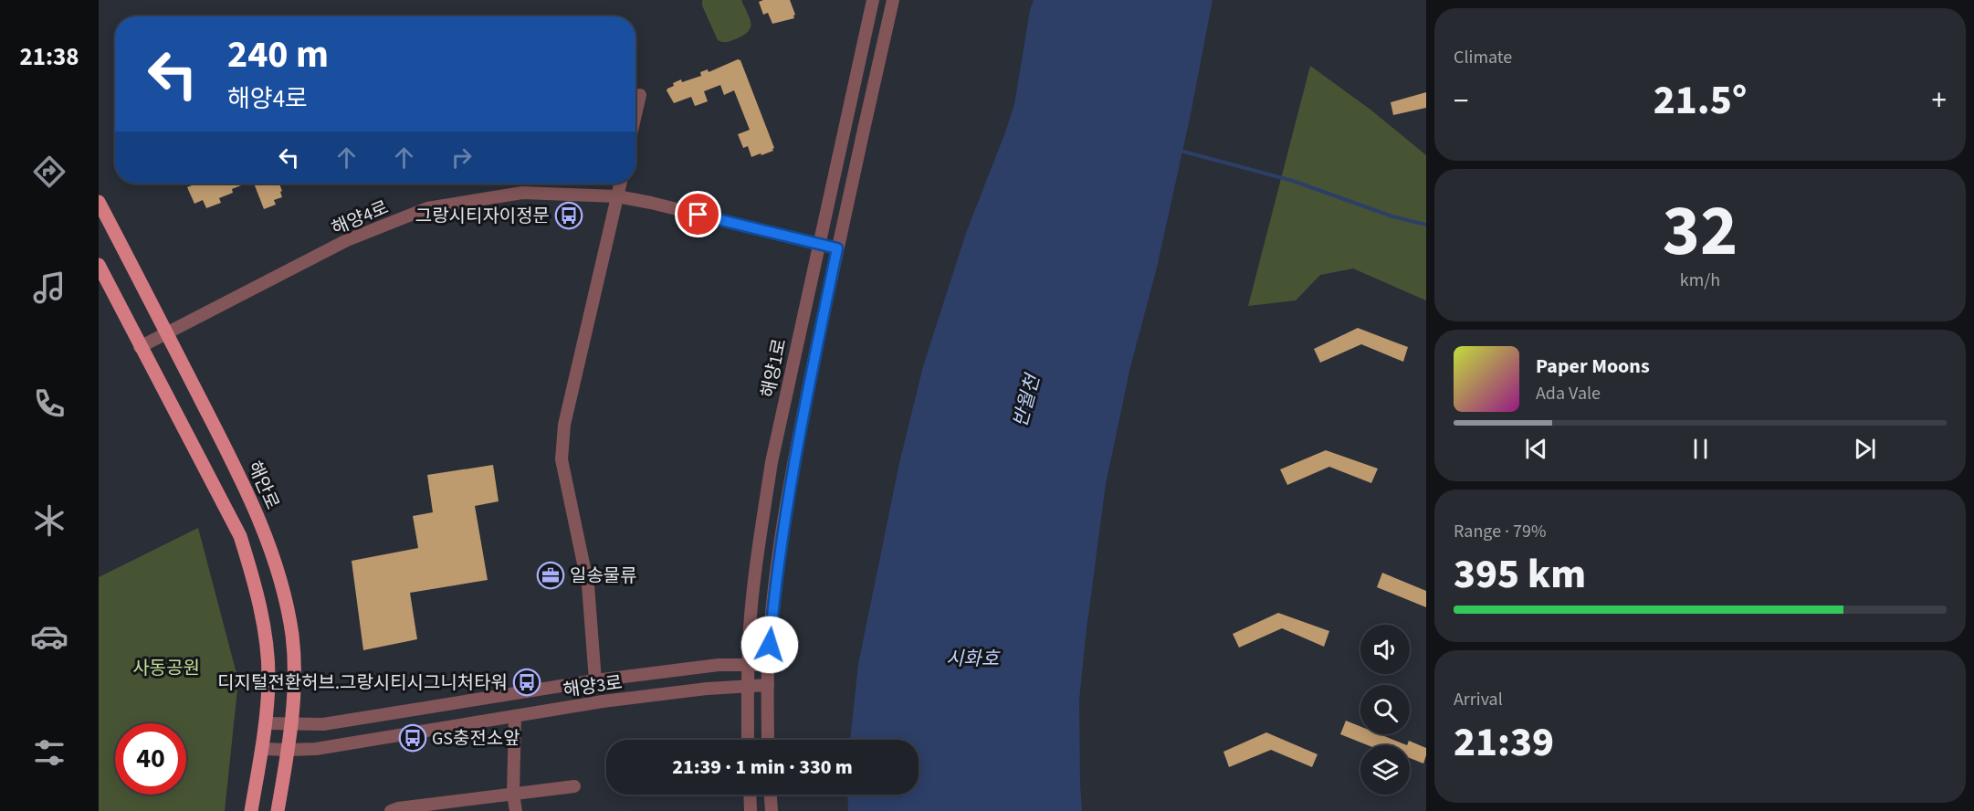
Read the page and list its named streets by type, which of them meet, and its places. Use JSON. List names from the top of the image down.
{
  "streets": {
    "main road": ["해안로"],
    "street": ["해양4로", "해양1로", "해양3로"]
  },
  "crossings": [
    ["해양4로", "해양1로"],
    ["해양4로", "해안로"],
    ["해양1로", "해양3로"],
    ["해안로", "해양3로"]
  ],
  "water": ["반월천", "시화호"],
  "parks": ["사동공원"],
  "places": {
    "bus stop": ["그랑시티자이정문", "디지털전환허브.그랑시티시그니처타워", "GS충전소앞"],
    "office": ["일송물류"]
  },
  "page": {
    "tabs": "21:38",
    "tile": [
      "Climate",
      ["32", "km/h"],
      ["Range · 79%", "395 km"],
      ["Arrival", "21:39"]
    ],
    "turn": ["240 m", "해양4로"],
    "heat": ["−", "21.5°", "+"],
    "song": ["Paper Moons", "Ada Vale"],
    "limit": "40",
    "trip": "21:39 · 1 min · 330 m"
  }
}
